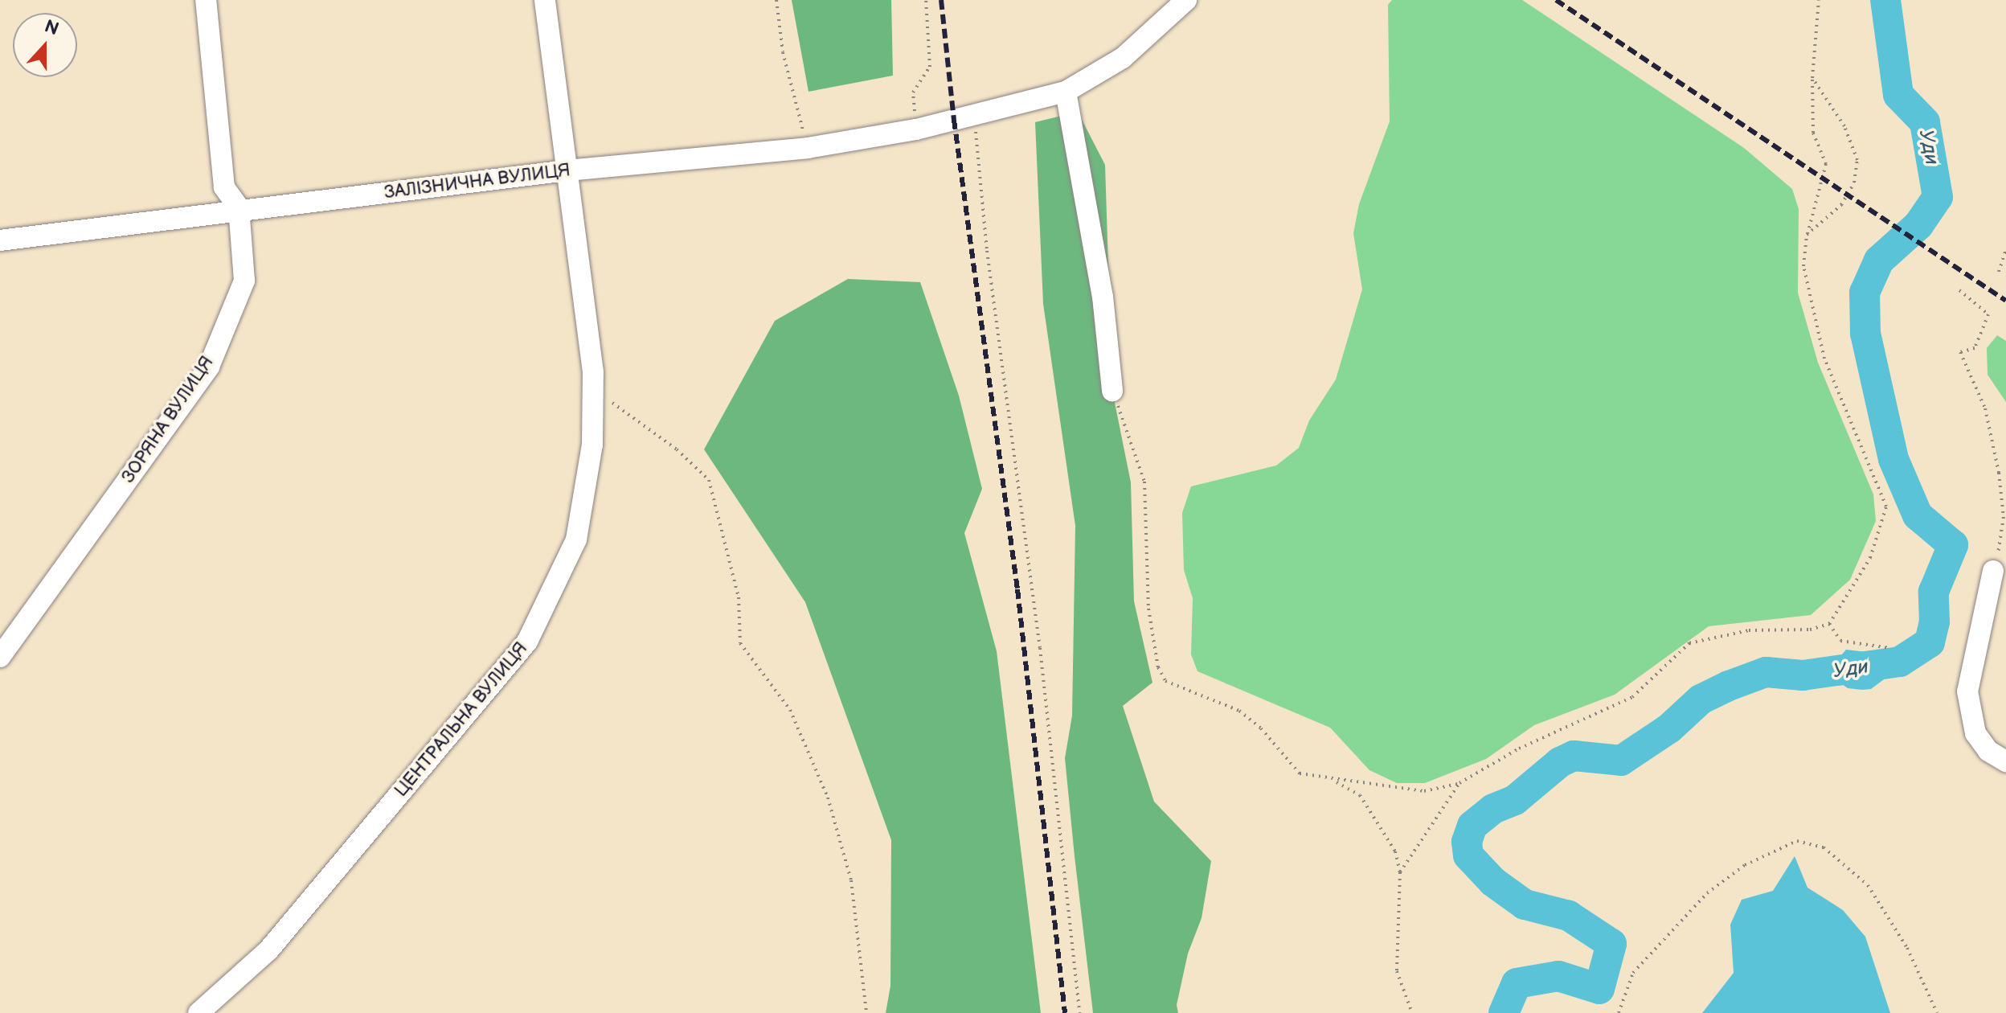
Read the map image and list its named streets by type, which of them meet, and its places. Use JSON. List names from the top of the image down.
{
  "streets": {
    "street": ["ЗАЛІЗНИЧНА ВУЛИЦЯ", "ЗОРЯНА ВУЛИЦЯ", "ЦЕНТРАЛЬНА ВУЛИЦЯ"]
  },
  "crossings": [
    ["ЗАЛІЗНИЧНА ВУЛИЦЯ", "ЗОРЯНА ВУЛИЦЯ"],
    ["ЗАЛІЗНИЧНА ВУЛИЦЯ", "ЦЕНТРАЛЬНА ВУЛИЦЯ"]
  ],
  "water": ["Уди"],
  "north": "top"
}
